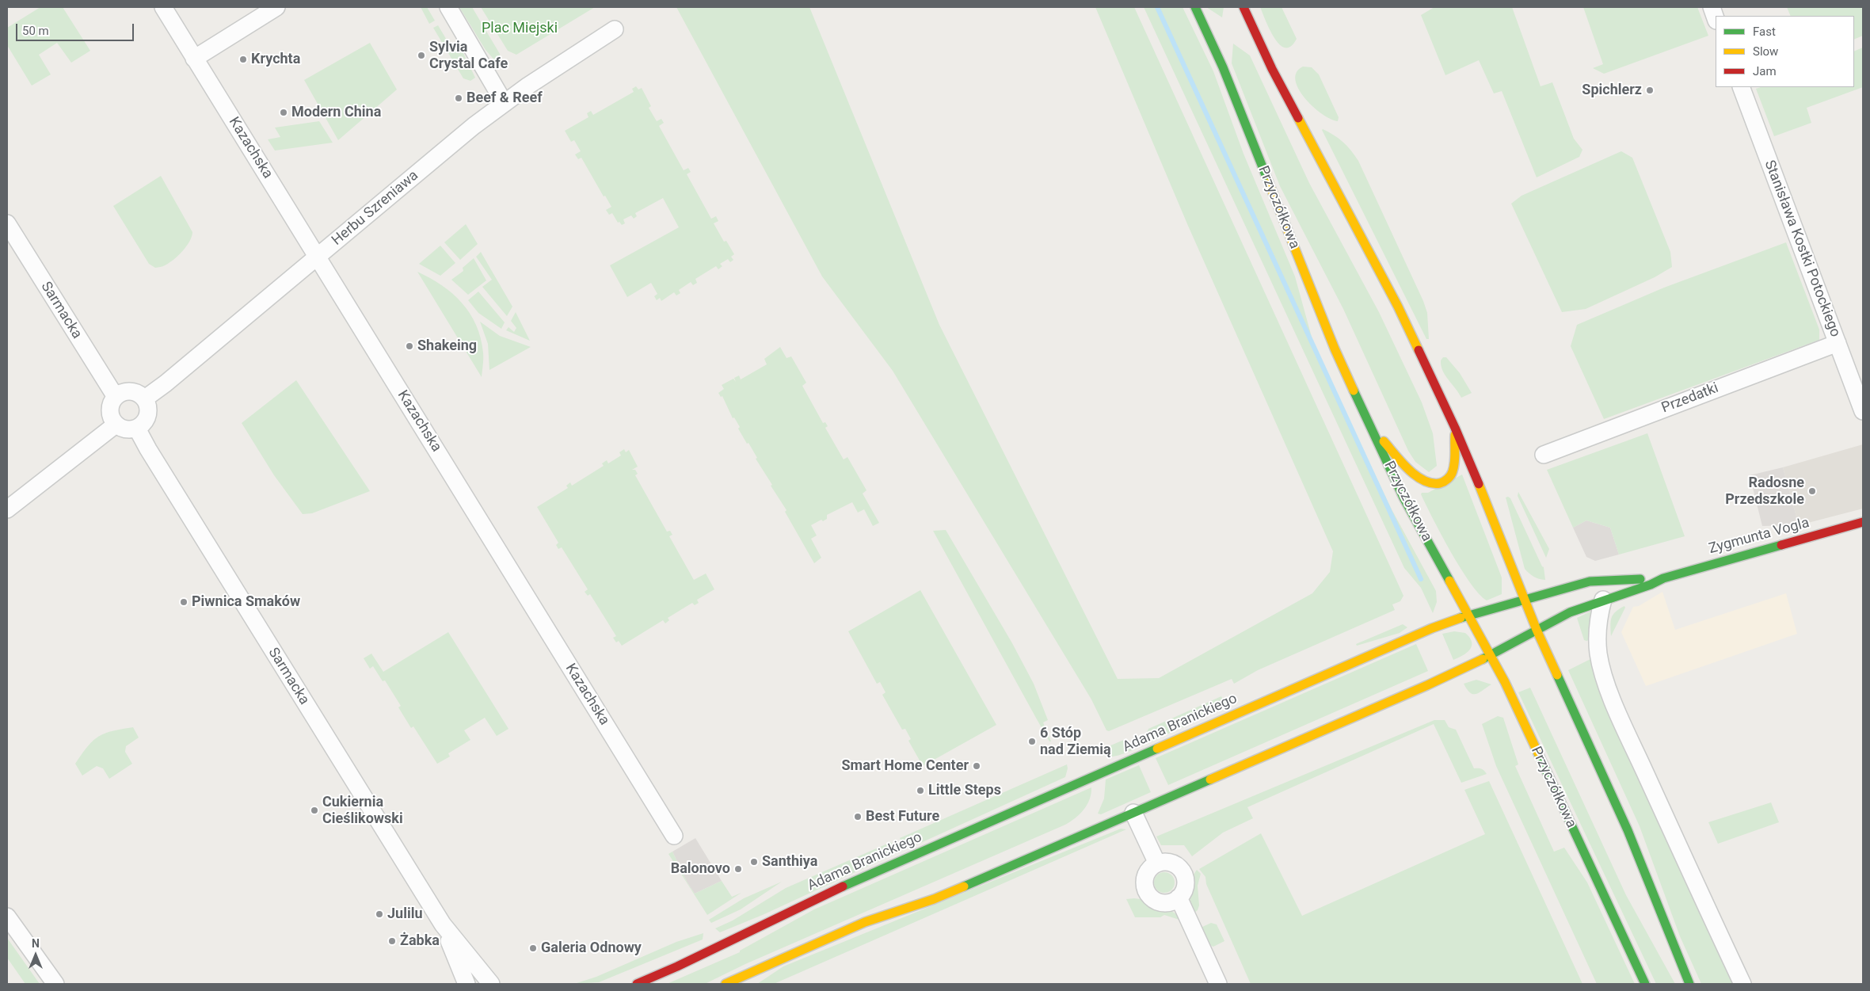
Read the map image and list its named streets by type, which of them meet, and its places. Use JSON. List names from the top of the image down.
{
  "streets": {
    "main road": ["Przyczółkowa", "Zygmunta Vogla", "Adama Branickiego"],
    "street": [
      "Kazachska",
      "Herbu Szreniawa",
      "Stanisława Kostki Potockiego",
      "Sarmacka",
      "Przedatki"
    ]
  },
  "crossings": [
    ["Kazachska", "Herbu Szreniawa"],
    ["Przyczółkowa", "Adama Branickiego"],
    ["Herbu Szreniawa", "Sarmacka"],
    ["Stanisława Kostki Potockiego", "Przedatki"],
    ["Zygmunta Vogla", "Adama Branickiego"]
  ],
  "parks": ["Plac Miejski"],
  "places": [
    "Sylvia Crystal Cafe",
    "Krychta",
    "Spichlerz",
    "Beef & Reef",
    "Modern China",
    "Shakeing",
    "Radosne Przedszkole",
    "Piwnica Smaków",
    "6 Stóp nad Ziemią",
    "Smart Home Center",
    "Little Steps",
    "Cukiernia Cieślikowski",
    "Best Future",
    "Santhiya",
    "Balonovo",
    "Julilu",
    "Żabka",
    "Galeria Odnowy"
  ],
  "legend": ["Fast", "Slow", "Jam"],
  "scale_bar": "50 m",
  "north": "top"
}
